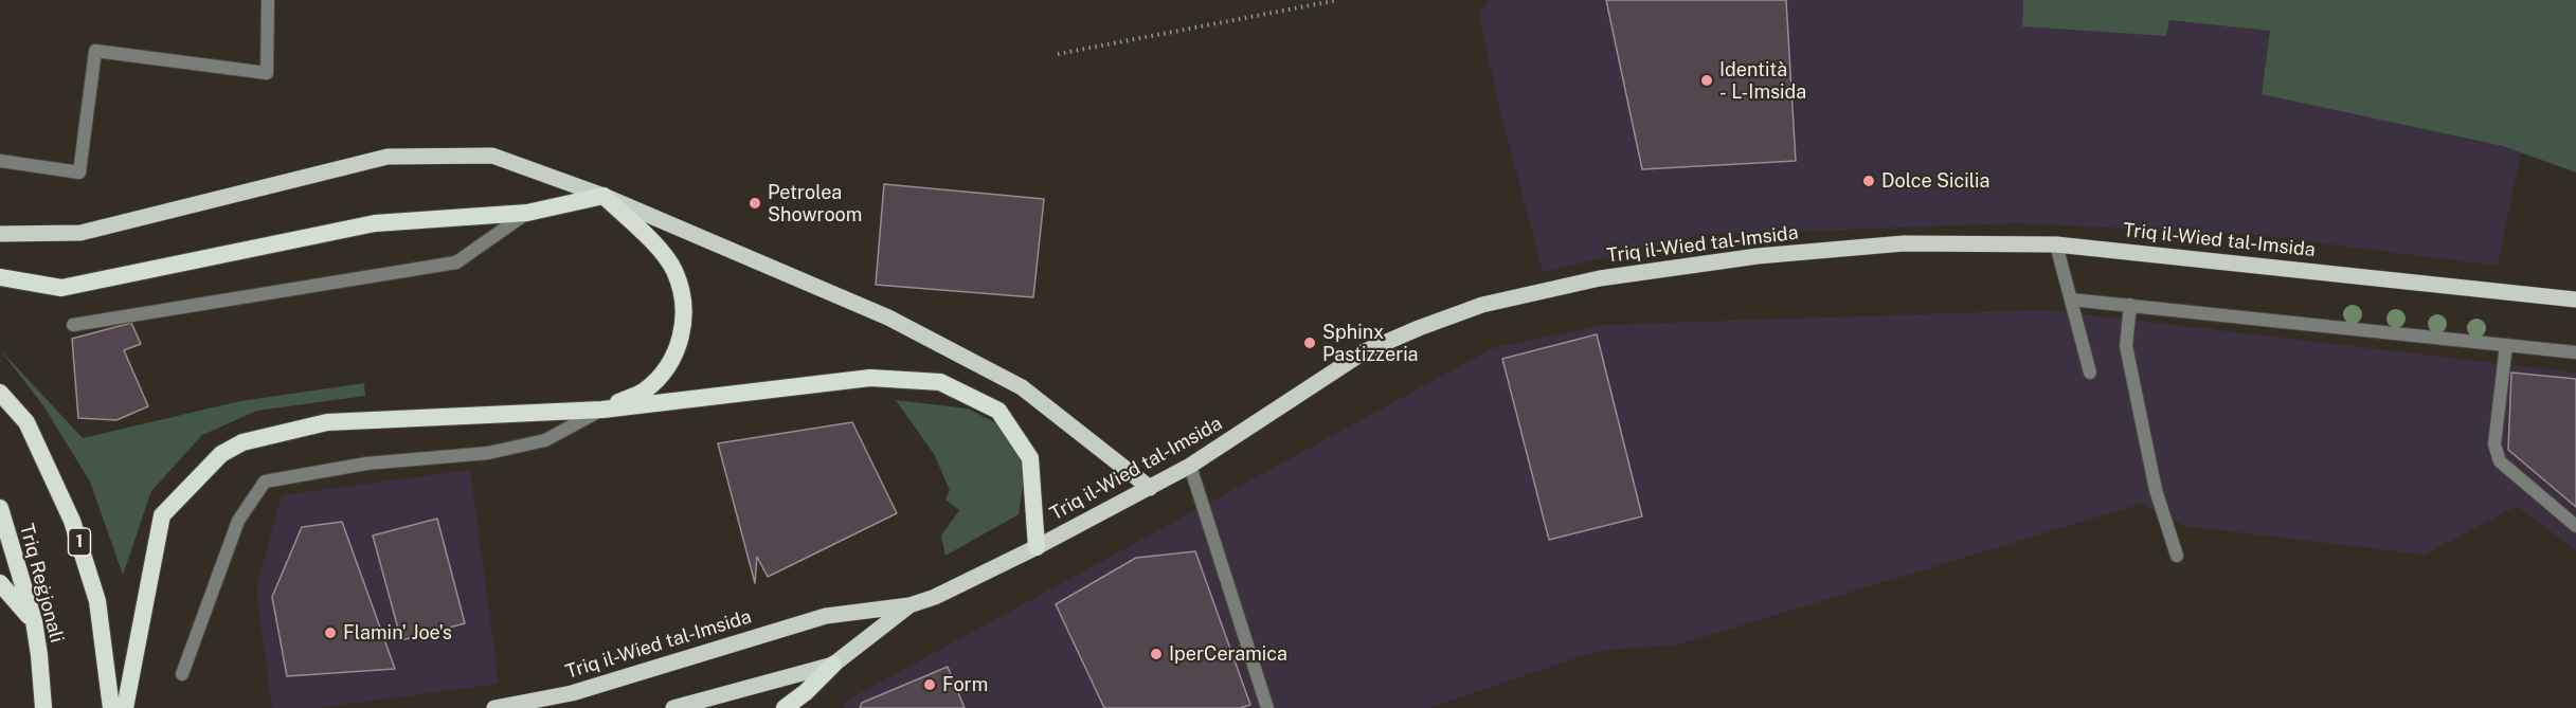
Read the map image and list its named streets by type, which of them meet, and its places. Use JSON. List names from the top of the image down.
{
  "streets": {
    "highway": ["1", "Triq Reġjonali"],
    "main road": ["Triq il-Wied tal-Imsida"]
  },
  "places": [
    "Identità - L-Imsida",
    "Dolce Sicilia",
    "Petrolea Showroom",
    "Sphinx Pastizzeria",
    "Flamin' Joe's",
    "IperCeramica",
    "Form"
  ]
}
